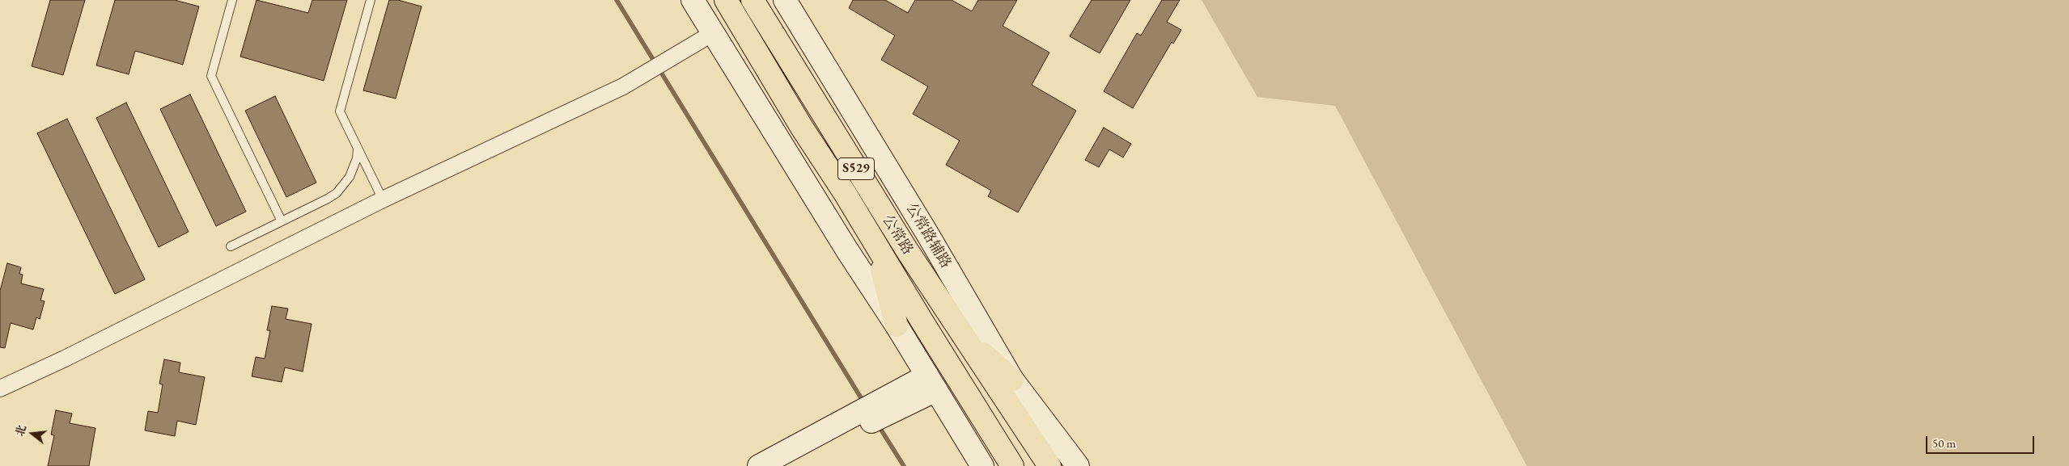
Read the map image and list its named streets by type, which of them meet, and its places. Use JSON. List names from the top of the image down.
{
  "streets": {
    "main road": ["S529", "公常路", "公常路辅路"]
  },
  "scale_bar": "50 m",
  "north": "left"
}
